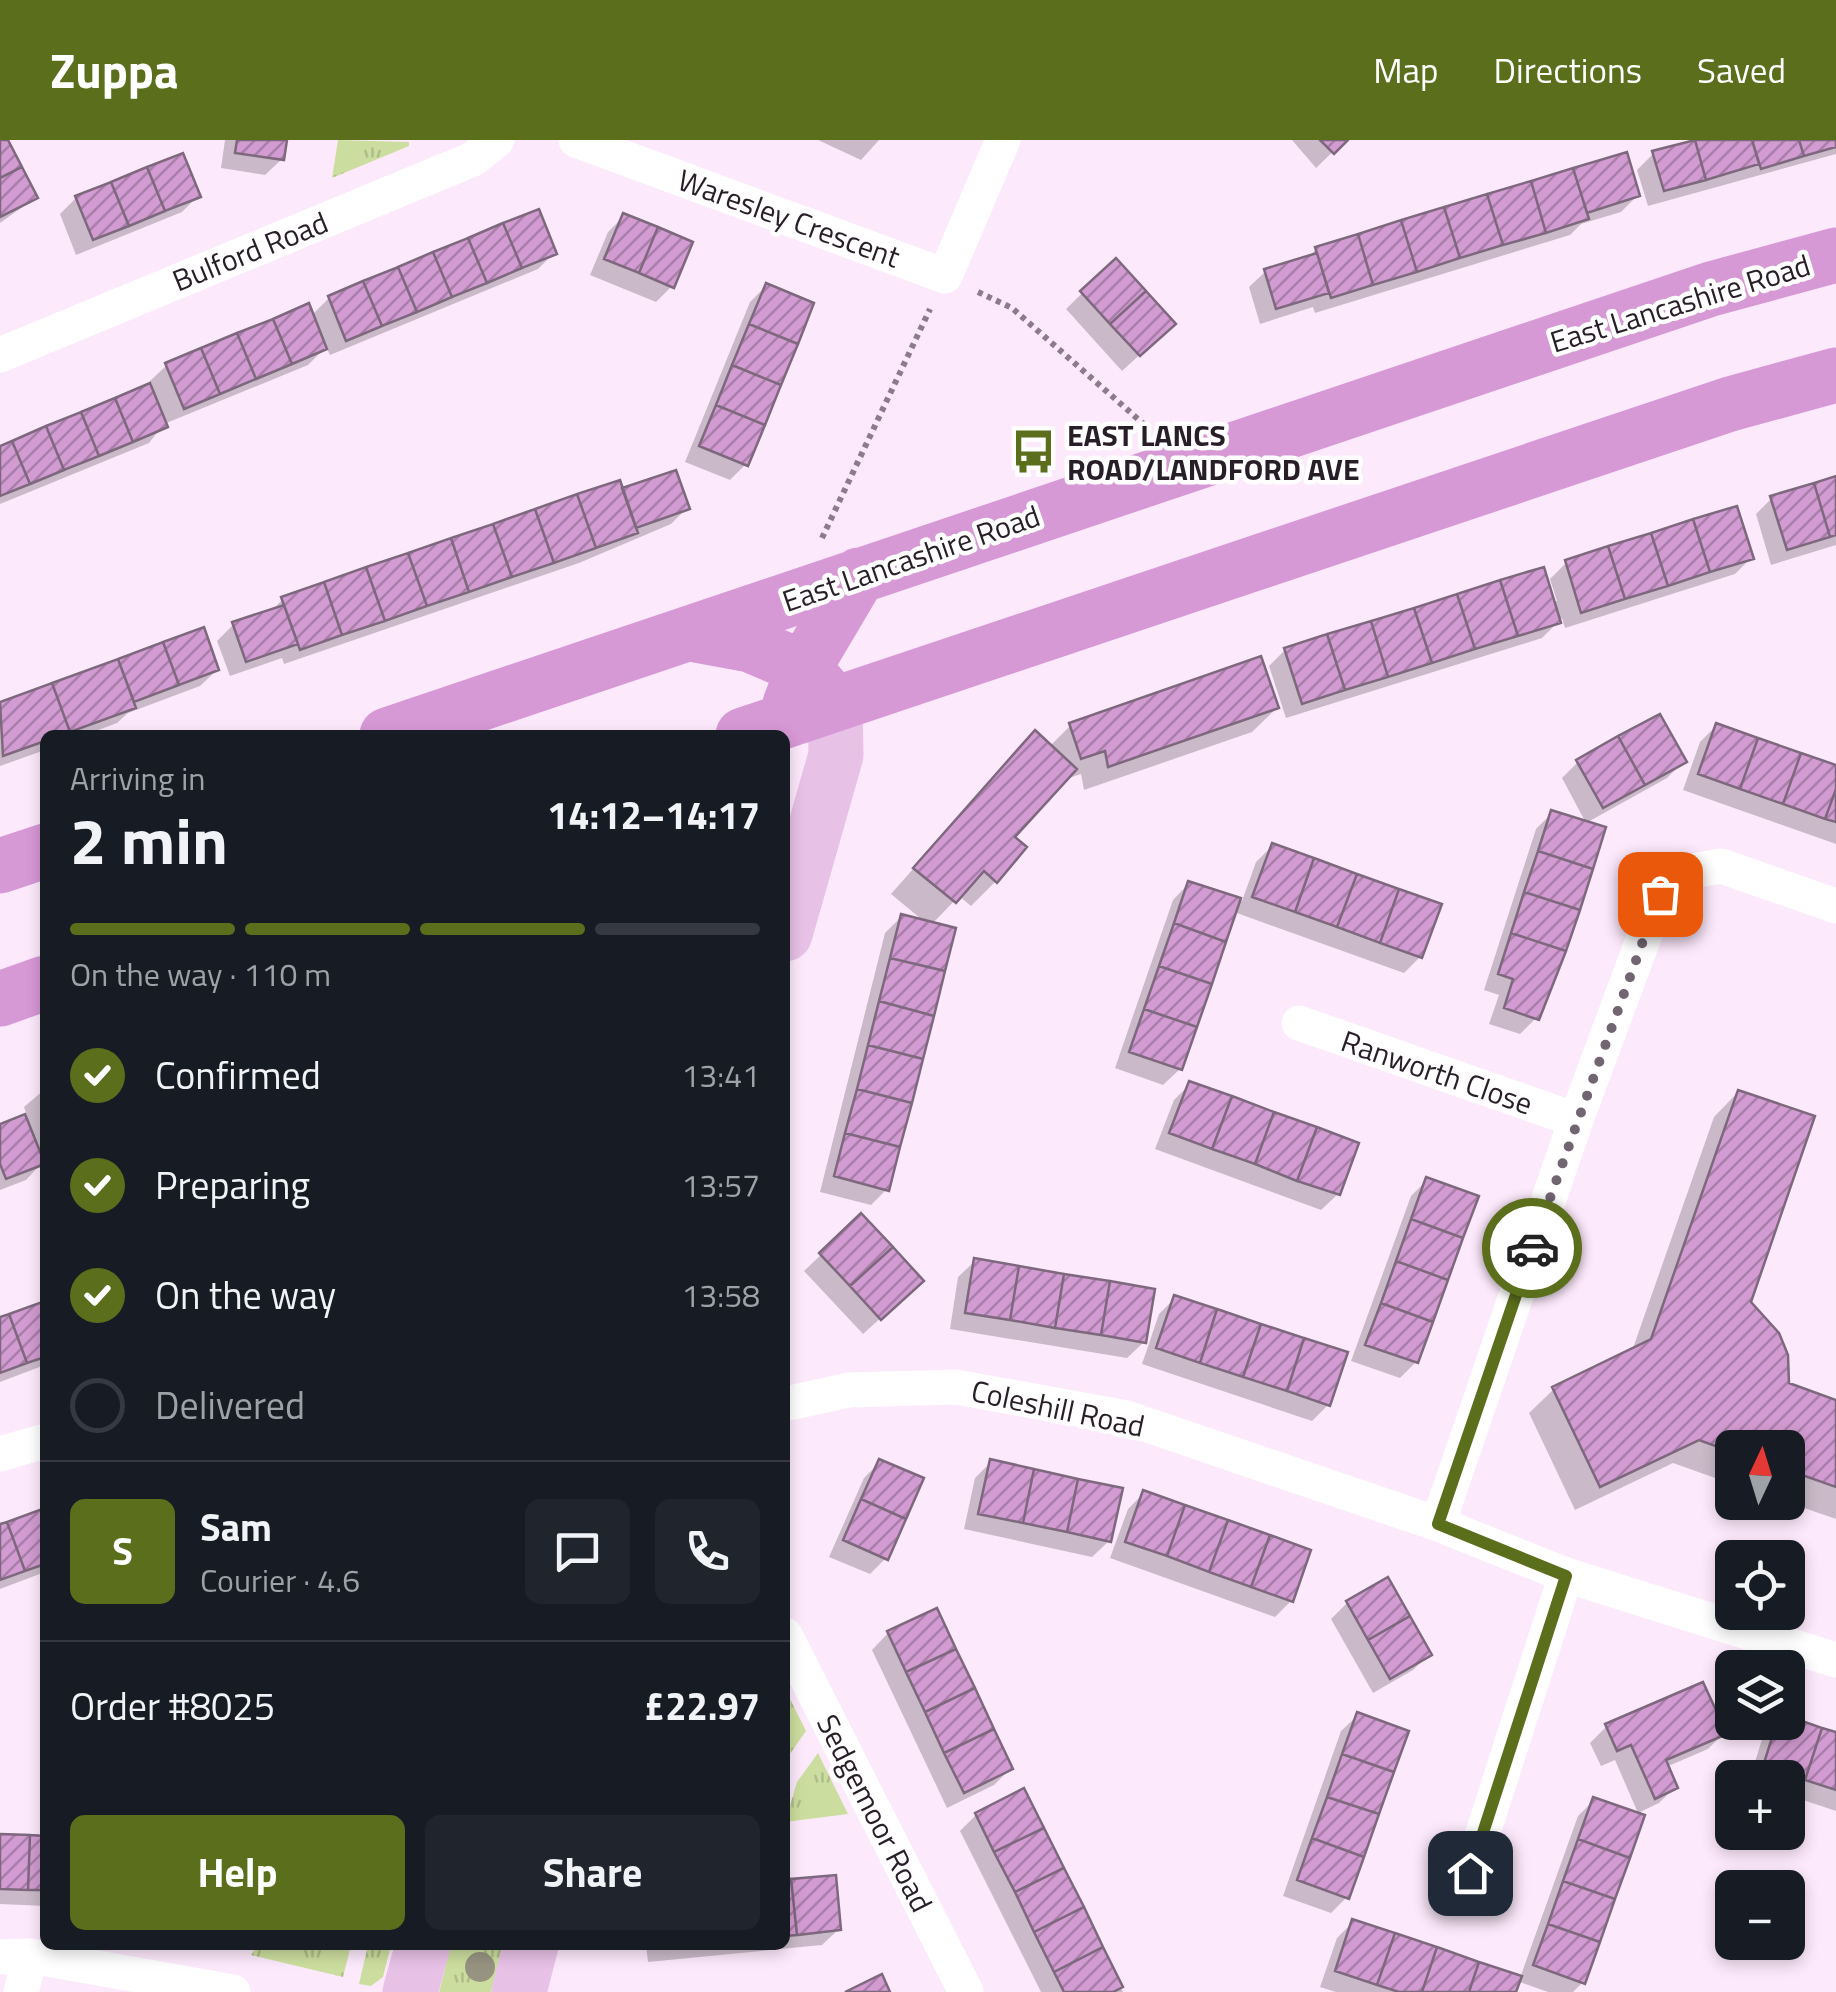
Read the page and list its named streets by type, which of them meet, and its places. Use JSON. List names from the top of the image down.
{
  "streets": {
    "highway": ["East Lancashire Road"],
    "street": [
      "Waresley Crescent",
      "Bulford Road",
      "Ranworth Close",
      "Coleshill Road",
      "Sedgemoor Road"
    ]
  },
  "places": {
    "bus stop": ["EAST LANCS ROAD/LANDFORD AVE"]
  },
  "north": "top",
  "page": {
    "header": "Zuppa",
    "nav": ["Map", "Directions", "Saved"],
    "heading": ["2 min", "Arriving in", "14:12–14:17"],
    "panel": [
      "Sam",
      "Courier · 4.6",
      "Order #8025",
      "£22.97"
    ],
    "bar": "On the way · 110 m",
    "list": [
      ["Confirmed", "13:41"],
      ["Preparing", "13:57"],
      ["On the way", "13:58"],
      "Delivered"
    ],
    "map_buttons": ["+", "−"],
    "round": "S",
    "buttons": ["Help", "Share"]
  }
}
